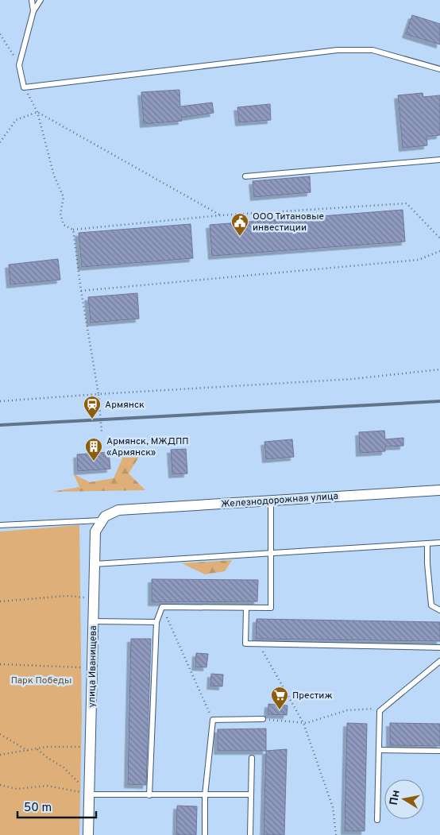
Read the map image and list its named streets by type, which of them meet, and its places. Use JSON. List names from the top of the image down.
{
  "streets": {
    "street": ["Железнодорожная улица", "улица Иванищева"]
  },
  "crossings": [
    ["Железнодорожная улица", "улица Иванищева"]
  ],
  "parks": ["Парк Победы"],
  "places": {
    "public building": ["ООО Титановые инвестиции"],
    "station": ["Армянск"],
    "building": ["Армянск, МЖДПП «Армянск»"],
    "supermarket": ["Престиж"]
  },
  "scale_bar": "50 m",
  "north": "left"
}
